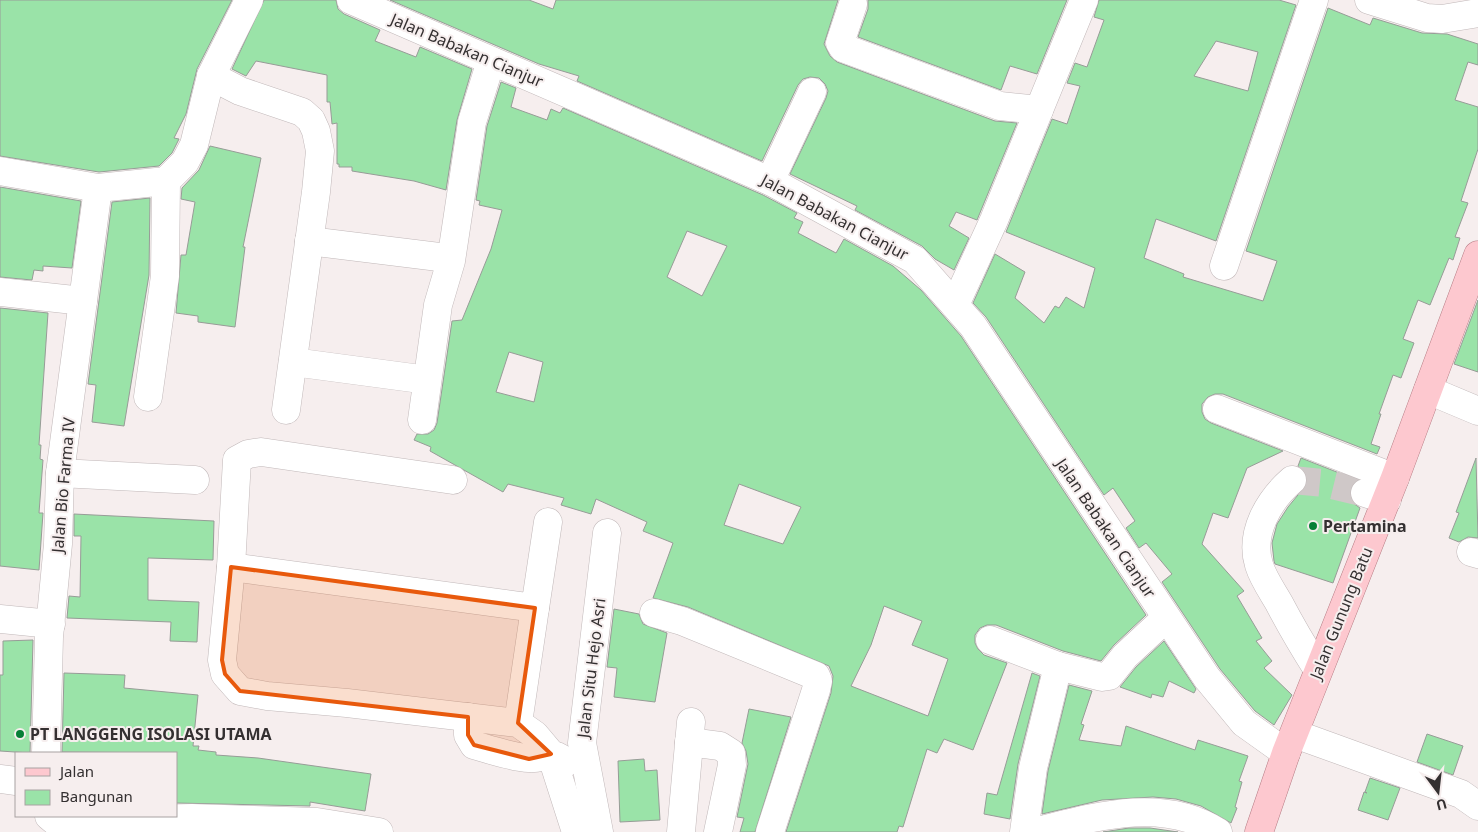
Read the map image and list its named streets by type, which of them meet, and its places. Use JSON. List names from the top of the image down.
{
  "streets": {
    "main road": ["Jalan Gunung Batu"],
    "street": ["Jalan Babakan Cianjur", "Jalan Bio Farma IV", "Jalan Situ Hejo Asri"]
  },
  "crossings": [
    ["Jalan Babakan Cianjur", "Jalan Gunung Batu"]
  ],
  "places": ["Pertamina", "PT LANGGENG ISOLASI UTAMA"],
  "legend": ["Jalan", "Bangunan"],
  "north": "bottom"
}
